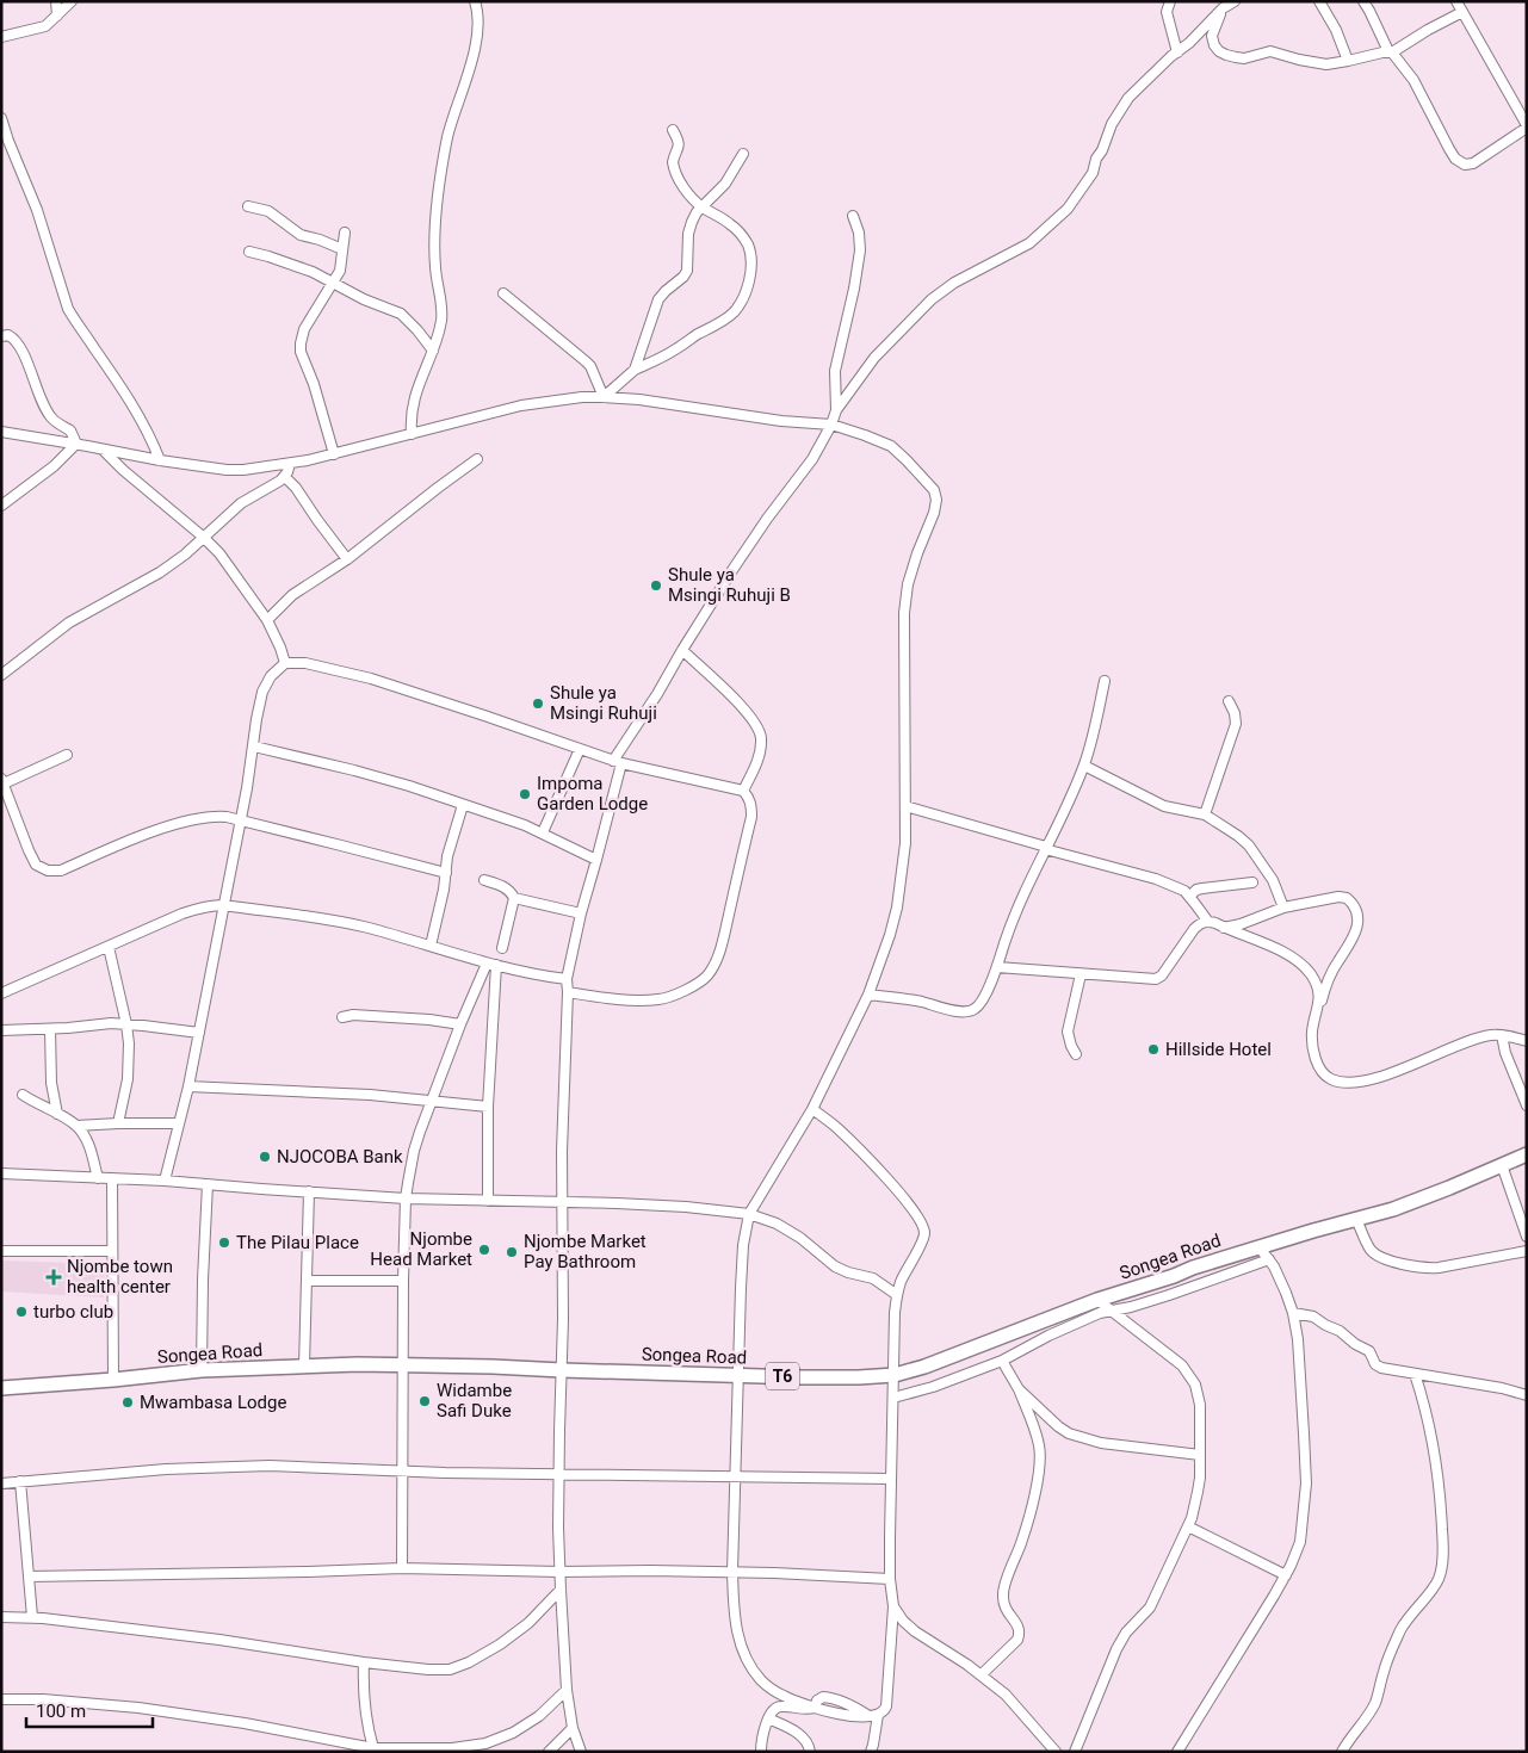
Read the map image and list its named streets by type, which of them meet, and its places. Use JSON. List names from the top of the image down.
{
  "streets": {
    "highway": ["Songea Road", "T6"]
  },
  "places": {
    "other": [
      "Shule ya Msingi Ruhuji B",
      "Shule ya Msingi Ruhuji",
      "Impoma Garden Lodge",
      "Hillside Hotel",
      "NJOCOBA Bank",
      "The Pilau Place",
      "Njombe Head Market",
      "Njombe Market Pay Bathroom",
      "turbo club",
      "Widambe Safi Duke",
      "Mwambasa Lodge"
    ],
    "health": ["Njombe town health center"]
  },
  "scale_bar": "100 m"
}
